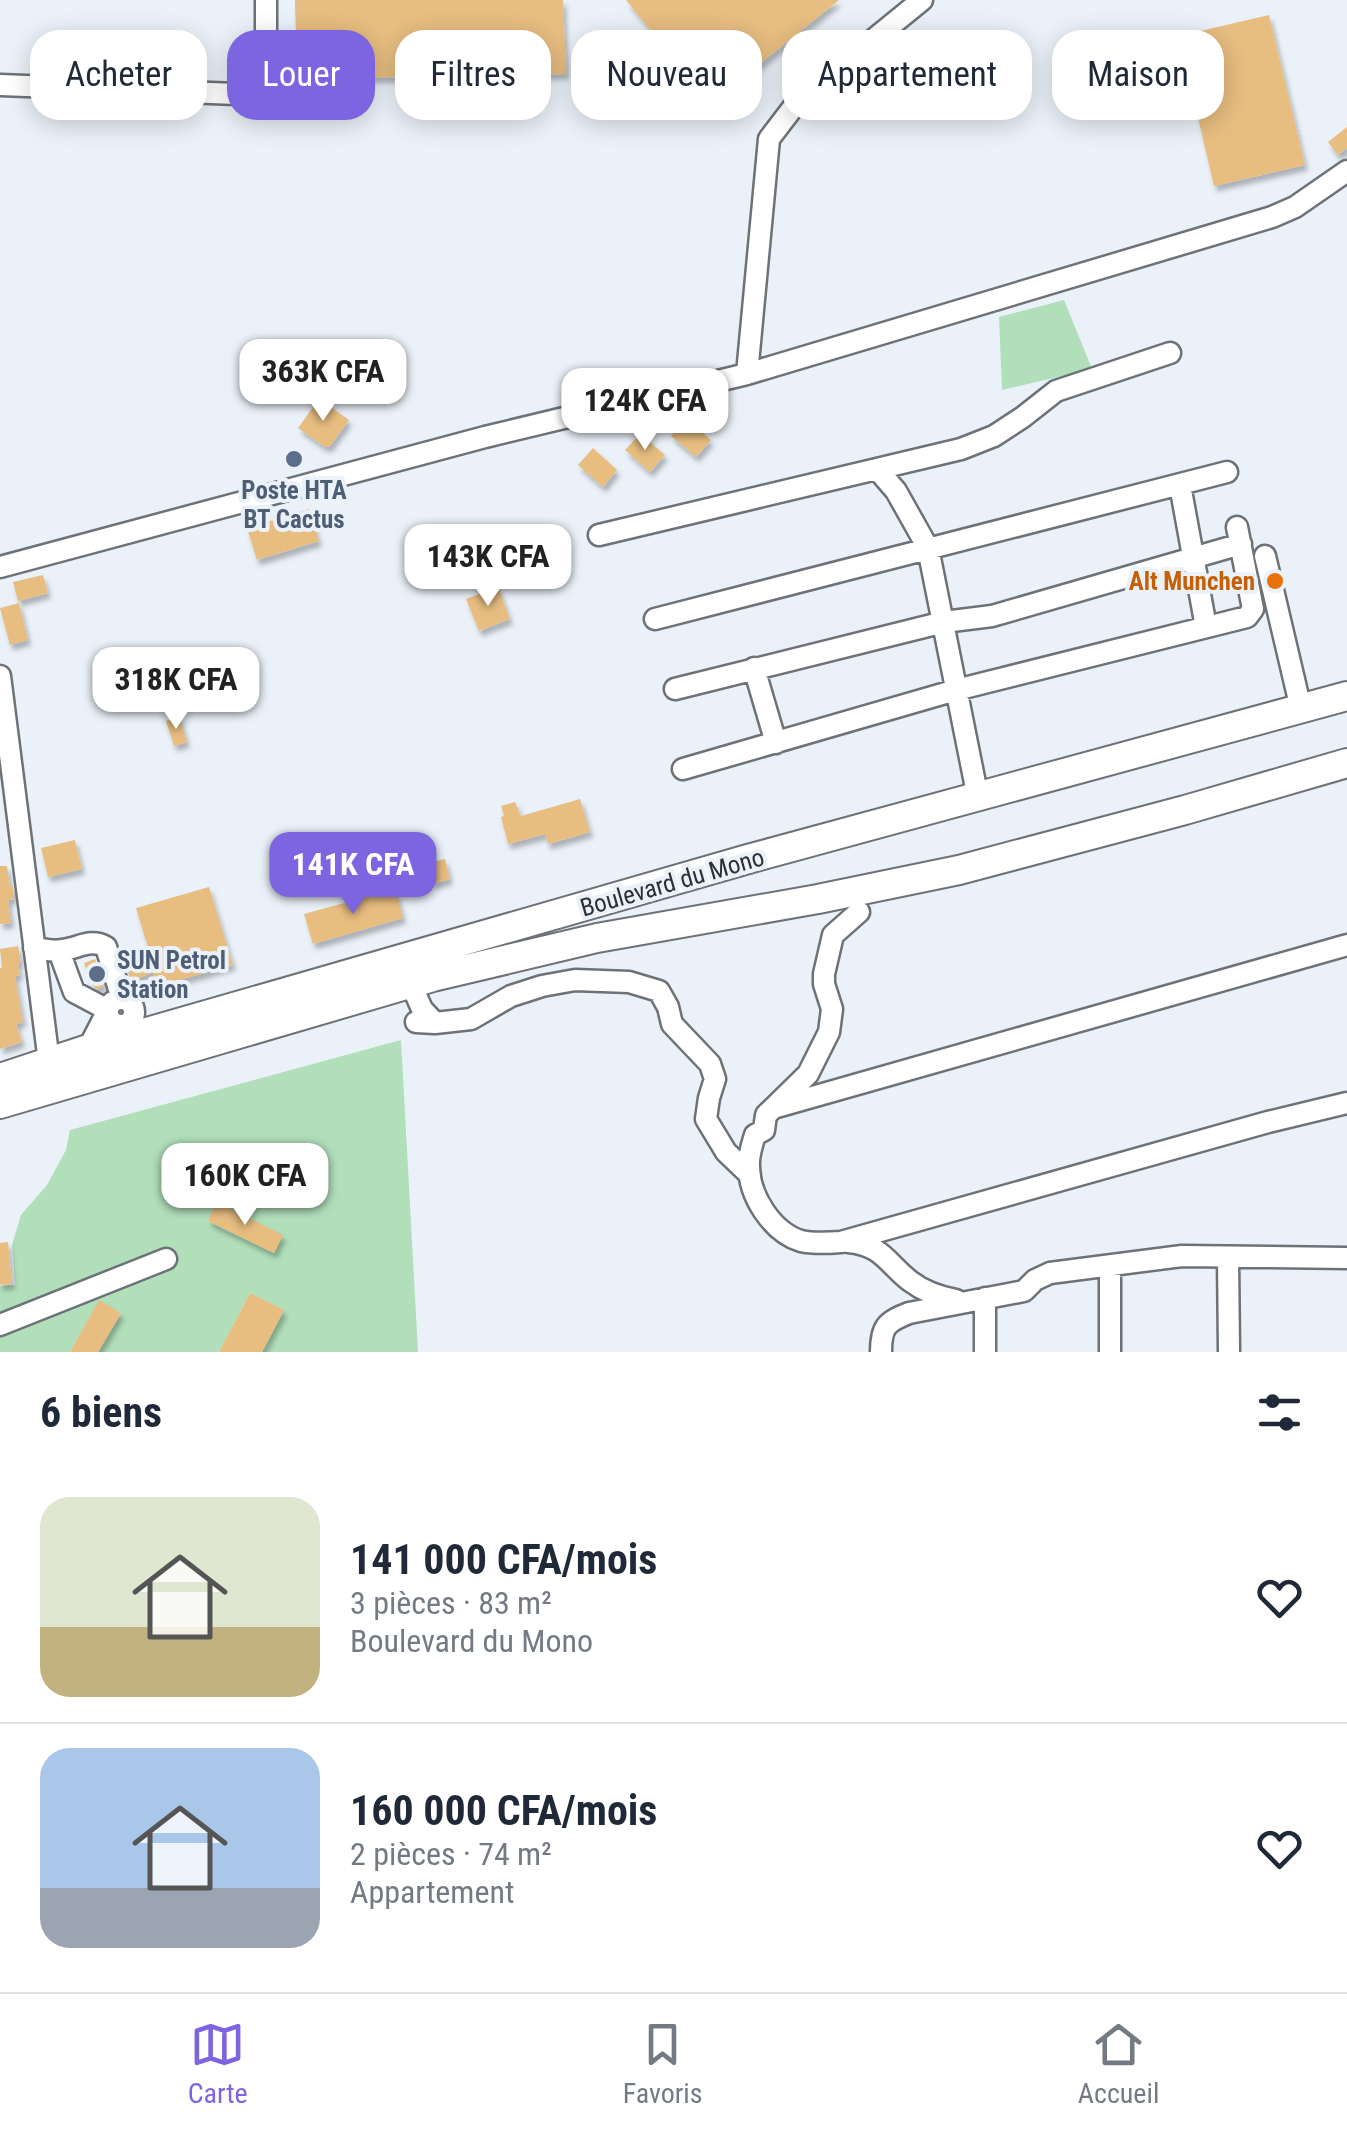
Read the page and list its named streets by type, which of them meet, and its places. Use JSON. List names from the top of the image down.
{
  "streets": {
    "highway": ["Boulevard du Mono"]
  },
  "places": ["Poste HTA BT Cactus", "Alt Munchen", "SUN Petrol Station"],
  "page": {
    "chip": [
      "Acheter",
      "Louer",
      "Filtres",
      "Nouveau",
      "Appartement",
      "Maison"
    ],
    "price": [
      "363K CFA",
      "124K CFA",
      "143K CFA",
      "318K CFA",
      "141K CFA",
      "160K CFA"
    ],
    "heading": "6 biens",
    "list": [
      {
        "name": "141 000 CFA/mois",
        "note": "3 pièces · 83 m² · Boulevard du Mono"
      },
      {
        "name": "160 000 CFA/mois",
        "note": "2 pièces · 74 m² · Appartement"
      }
    ],
    "tabs": ["Carte", "Favoris", "Accueil"]
  }
}
